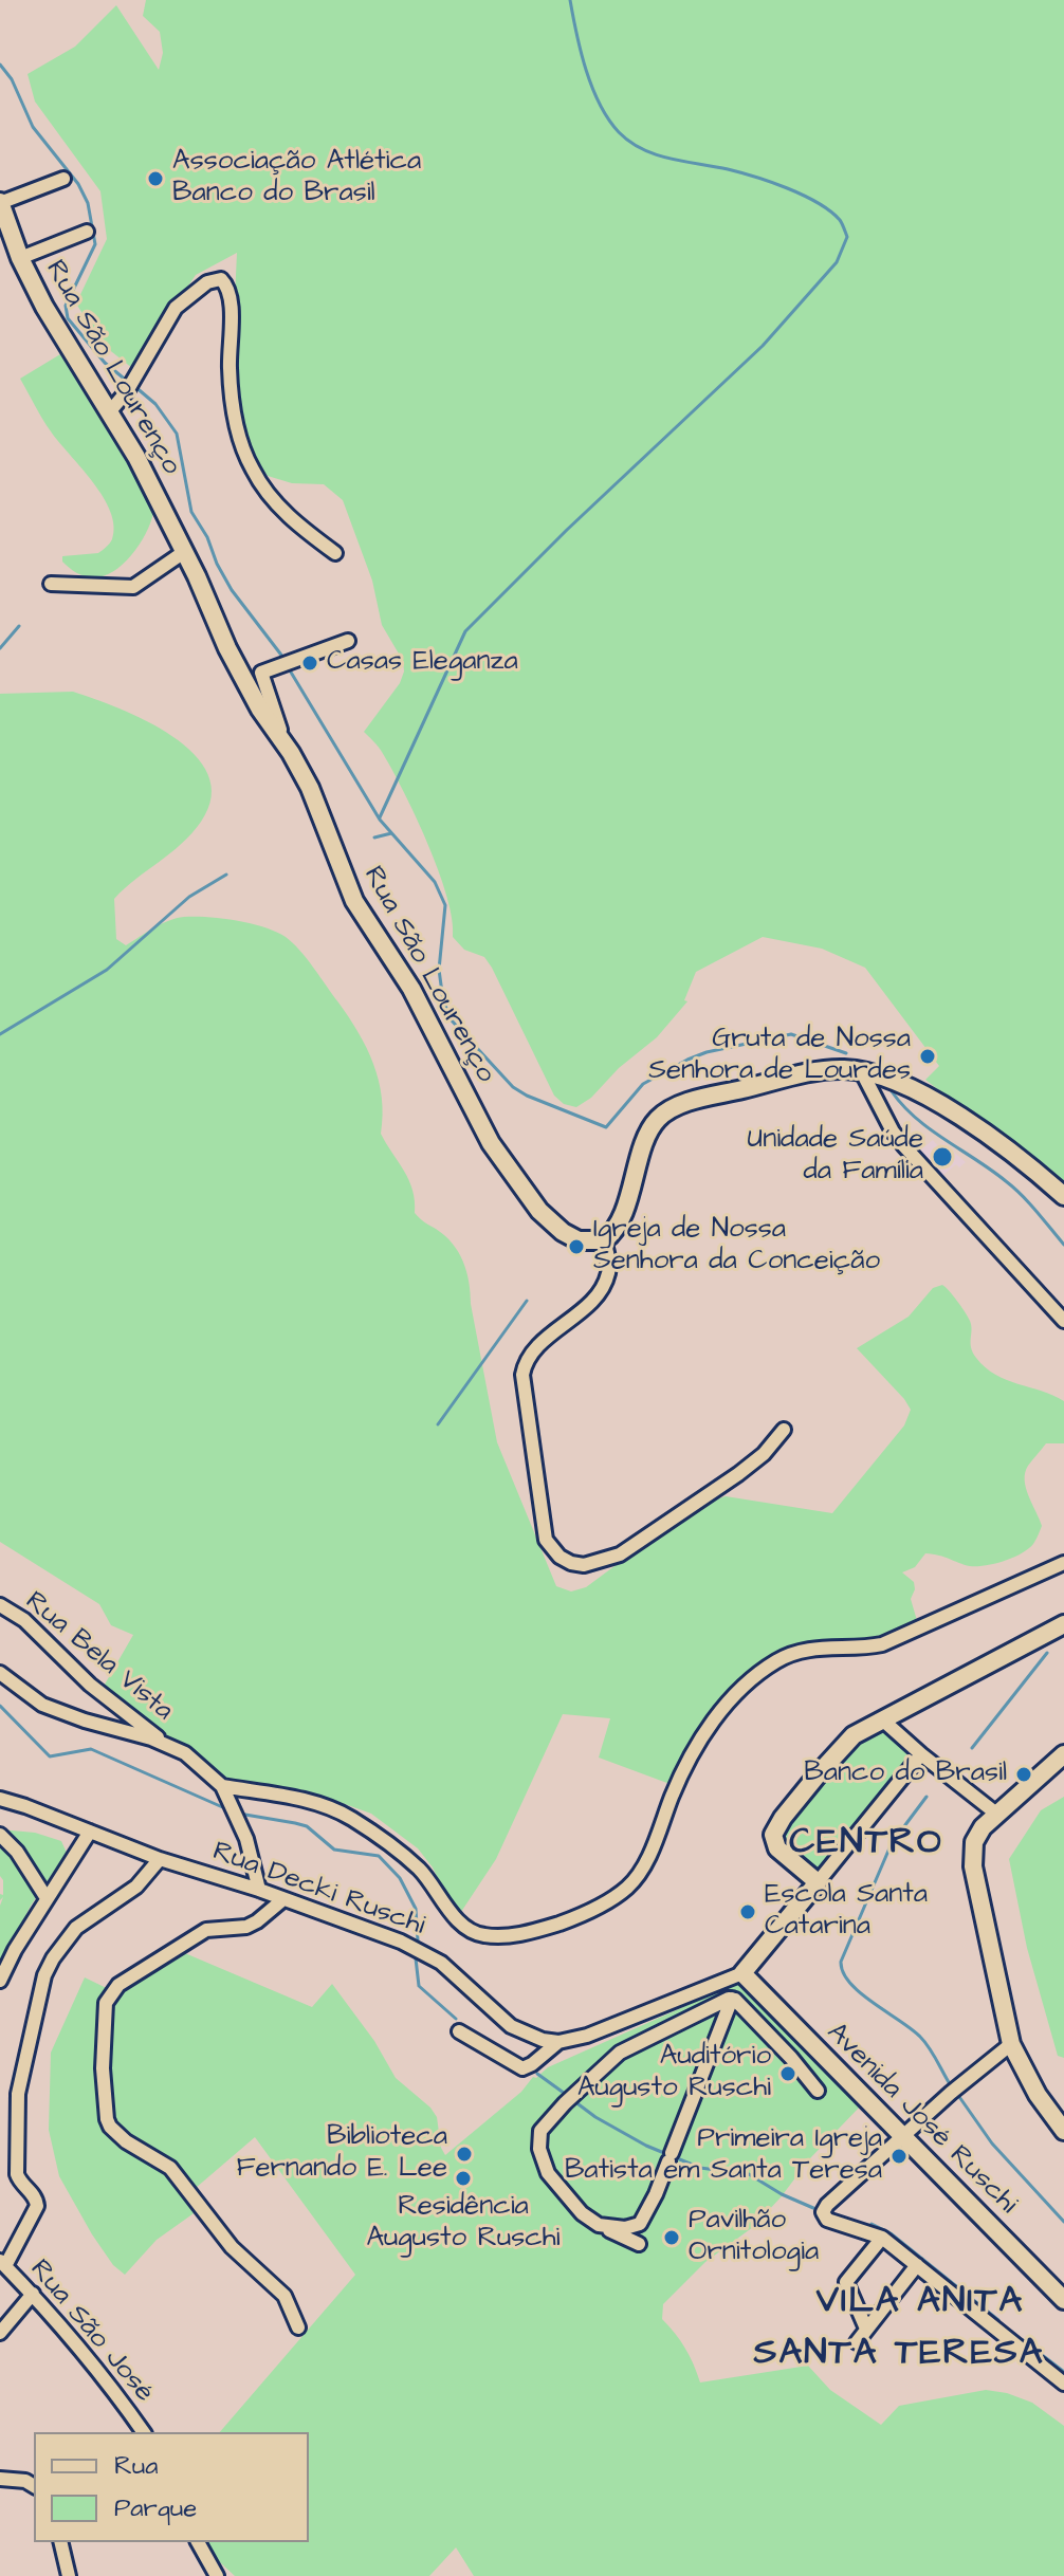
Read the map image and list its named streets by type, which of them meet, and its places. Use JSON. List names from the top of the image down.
{
  "streets": {
    "main road": ["Rua São Lourenço", "Avenida José Ruschi"],
    "street": ["Rua Bela Vista", "Rua Decki Ruschi", "Rua São José"]
  },
  "districts": ["CENTRO", "VILA ANITA", "SANTA TERESA"],
  "places": [
    "Associação Atlética Banco do Brasil",
    "Casas Eleganza",
    "Gruta de Nossa Senhora de Lourdes",
    "Unidade Saúde da Família",
    "Igreja de Nossa Senhora da Conceição",
    "Banco do Brasil",
    "Escola Santa Catarina",
    "Auditório Augusto Ruschi",
    "Biblioteca Fernando E. Lee",
    "Primeira Igreja Batista em Santa Teresa",
    "Residência Augusto Ruschi",
    "Pavilhão Ornitologia"
  ],
  "legend": ["Rua", "Parque"]
}
